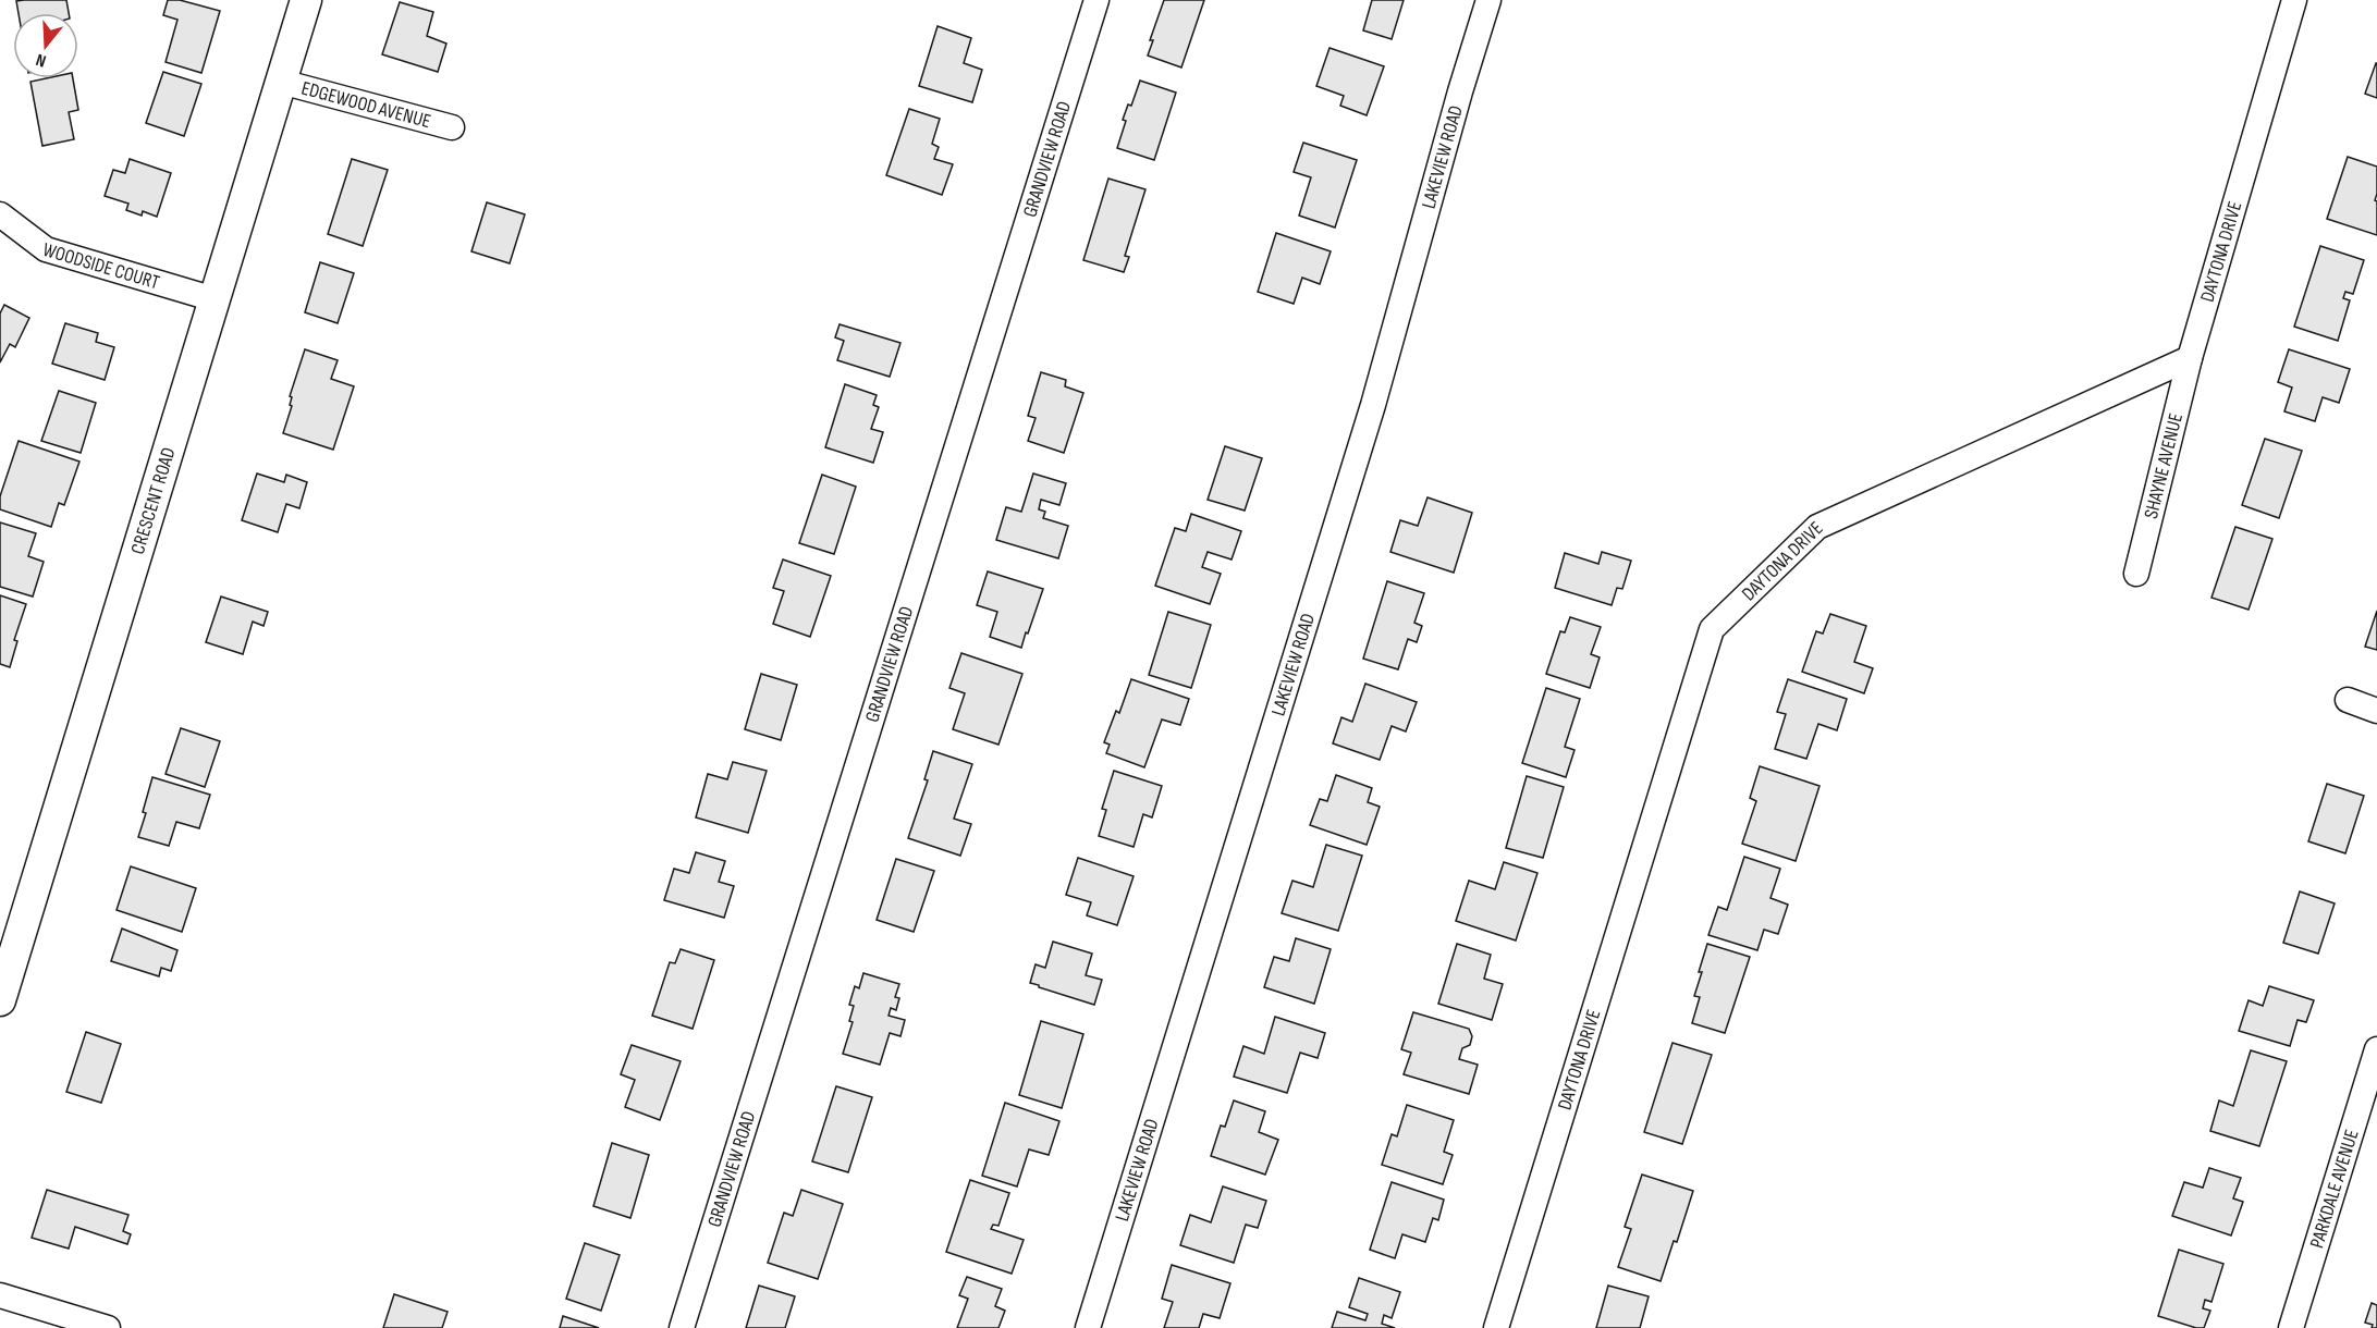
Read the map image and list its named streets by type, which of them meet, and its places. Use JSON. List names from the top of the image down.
{
  "streets": {
    "street": [
      "EDGEWOOD AVENUE",
      "LAKEVIEW ROAD",
      "GRANDVIEW ROAD",
      "DAYTONA DRIVE",
      "WOODSIDE COURT",
      "SHAYNE AVENUE",
      "CRESCENT ROAD",
      "PARKDALE AVENUE"
    ]
  },
  "crossings": [
    ["EDGEWOOD AVENUE", "CRESCENT ROAD"],
    ["DAYTONA DRIVE", "SHAYNE AVENUE"],
    ["WOODSIDE COURT", "CRESCENT ROAD"]
  ],
  "north": "bottom"
}
